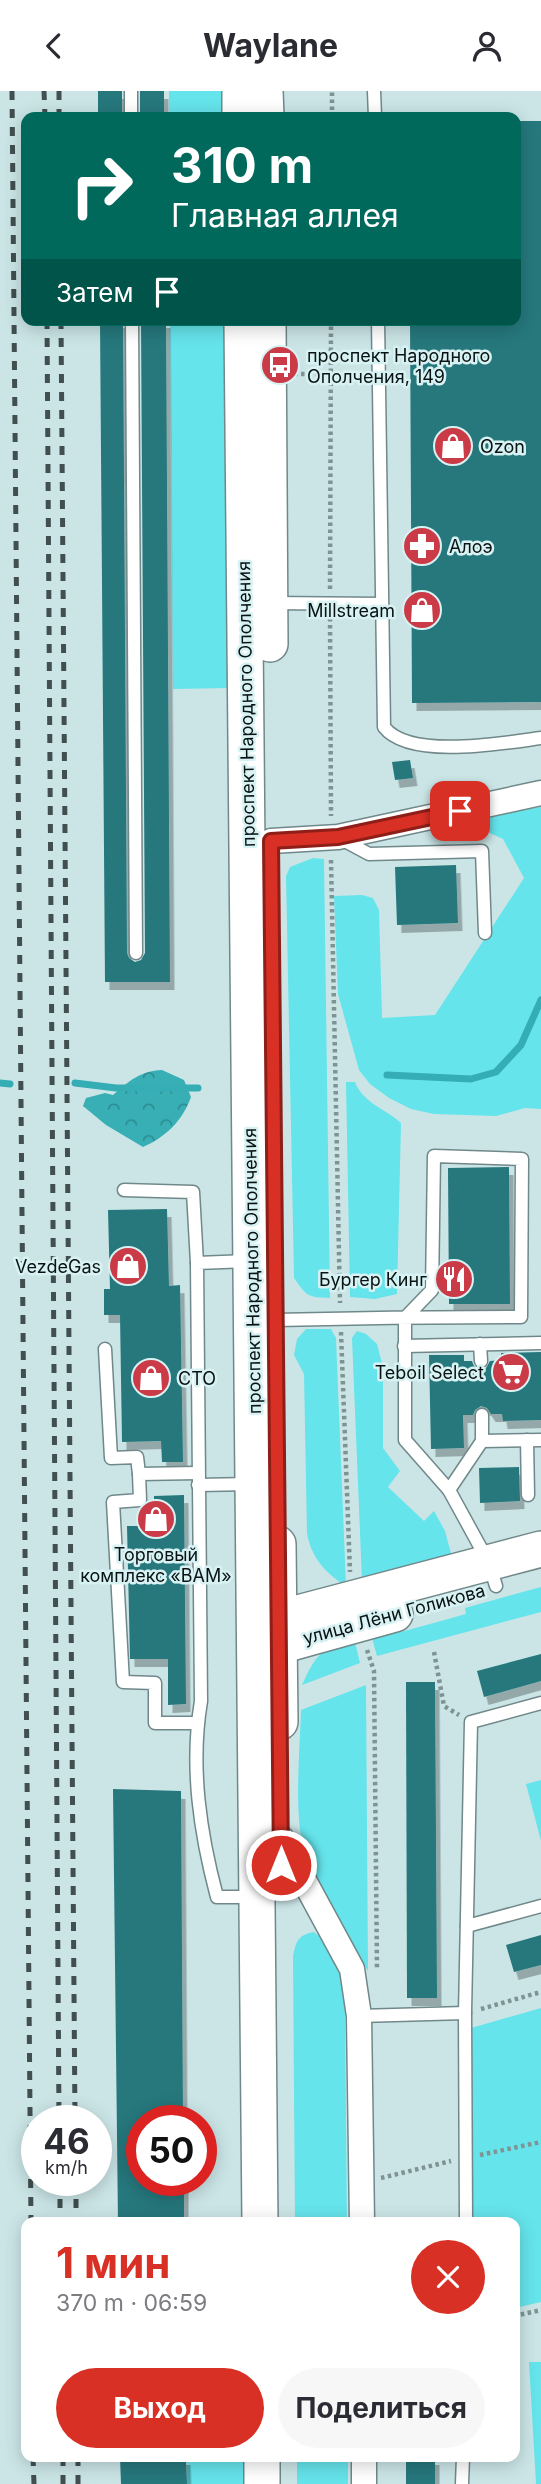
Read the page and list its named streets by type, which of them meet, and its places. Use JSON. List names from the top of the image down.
{
  "streets": {
    "main road": ["проспект Народного Ополчения", "улица Лёни Голикова"]
  },
  "crossings": [
    ["проспект Народного Ополчения", "улица Лёни Голикова"]
  ],
  "places": {
    "bus stop": ["проспект Народного Ополчения, 149"],
    "shop": [
      "Ozon",
      "Millstream",
      "VezdeGas",
      "СТО",
      "Торговый комплекс «ВАМ»"
    ],
    "pharmacy": ["Алоэ"],
    "restaurant": ["Бургер Кинг"],
    "supermarket": ["Teboil Select"]
  },
  "page": {
    "header": "Waylane",
    "turn": ["310 m", "Главная аллея"],
    "then": "Затем",
    "speed": "46 km/h",
    "limit": "50",
    "heading": ["1 мин", "370 m · 06:59"],
    "buttons": ["Выход", "Поделиться"]
  }
}
